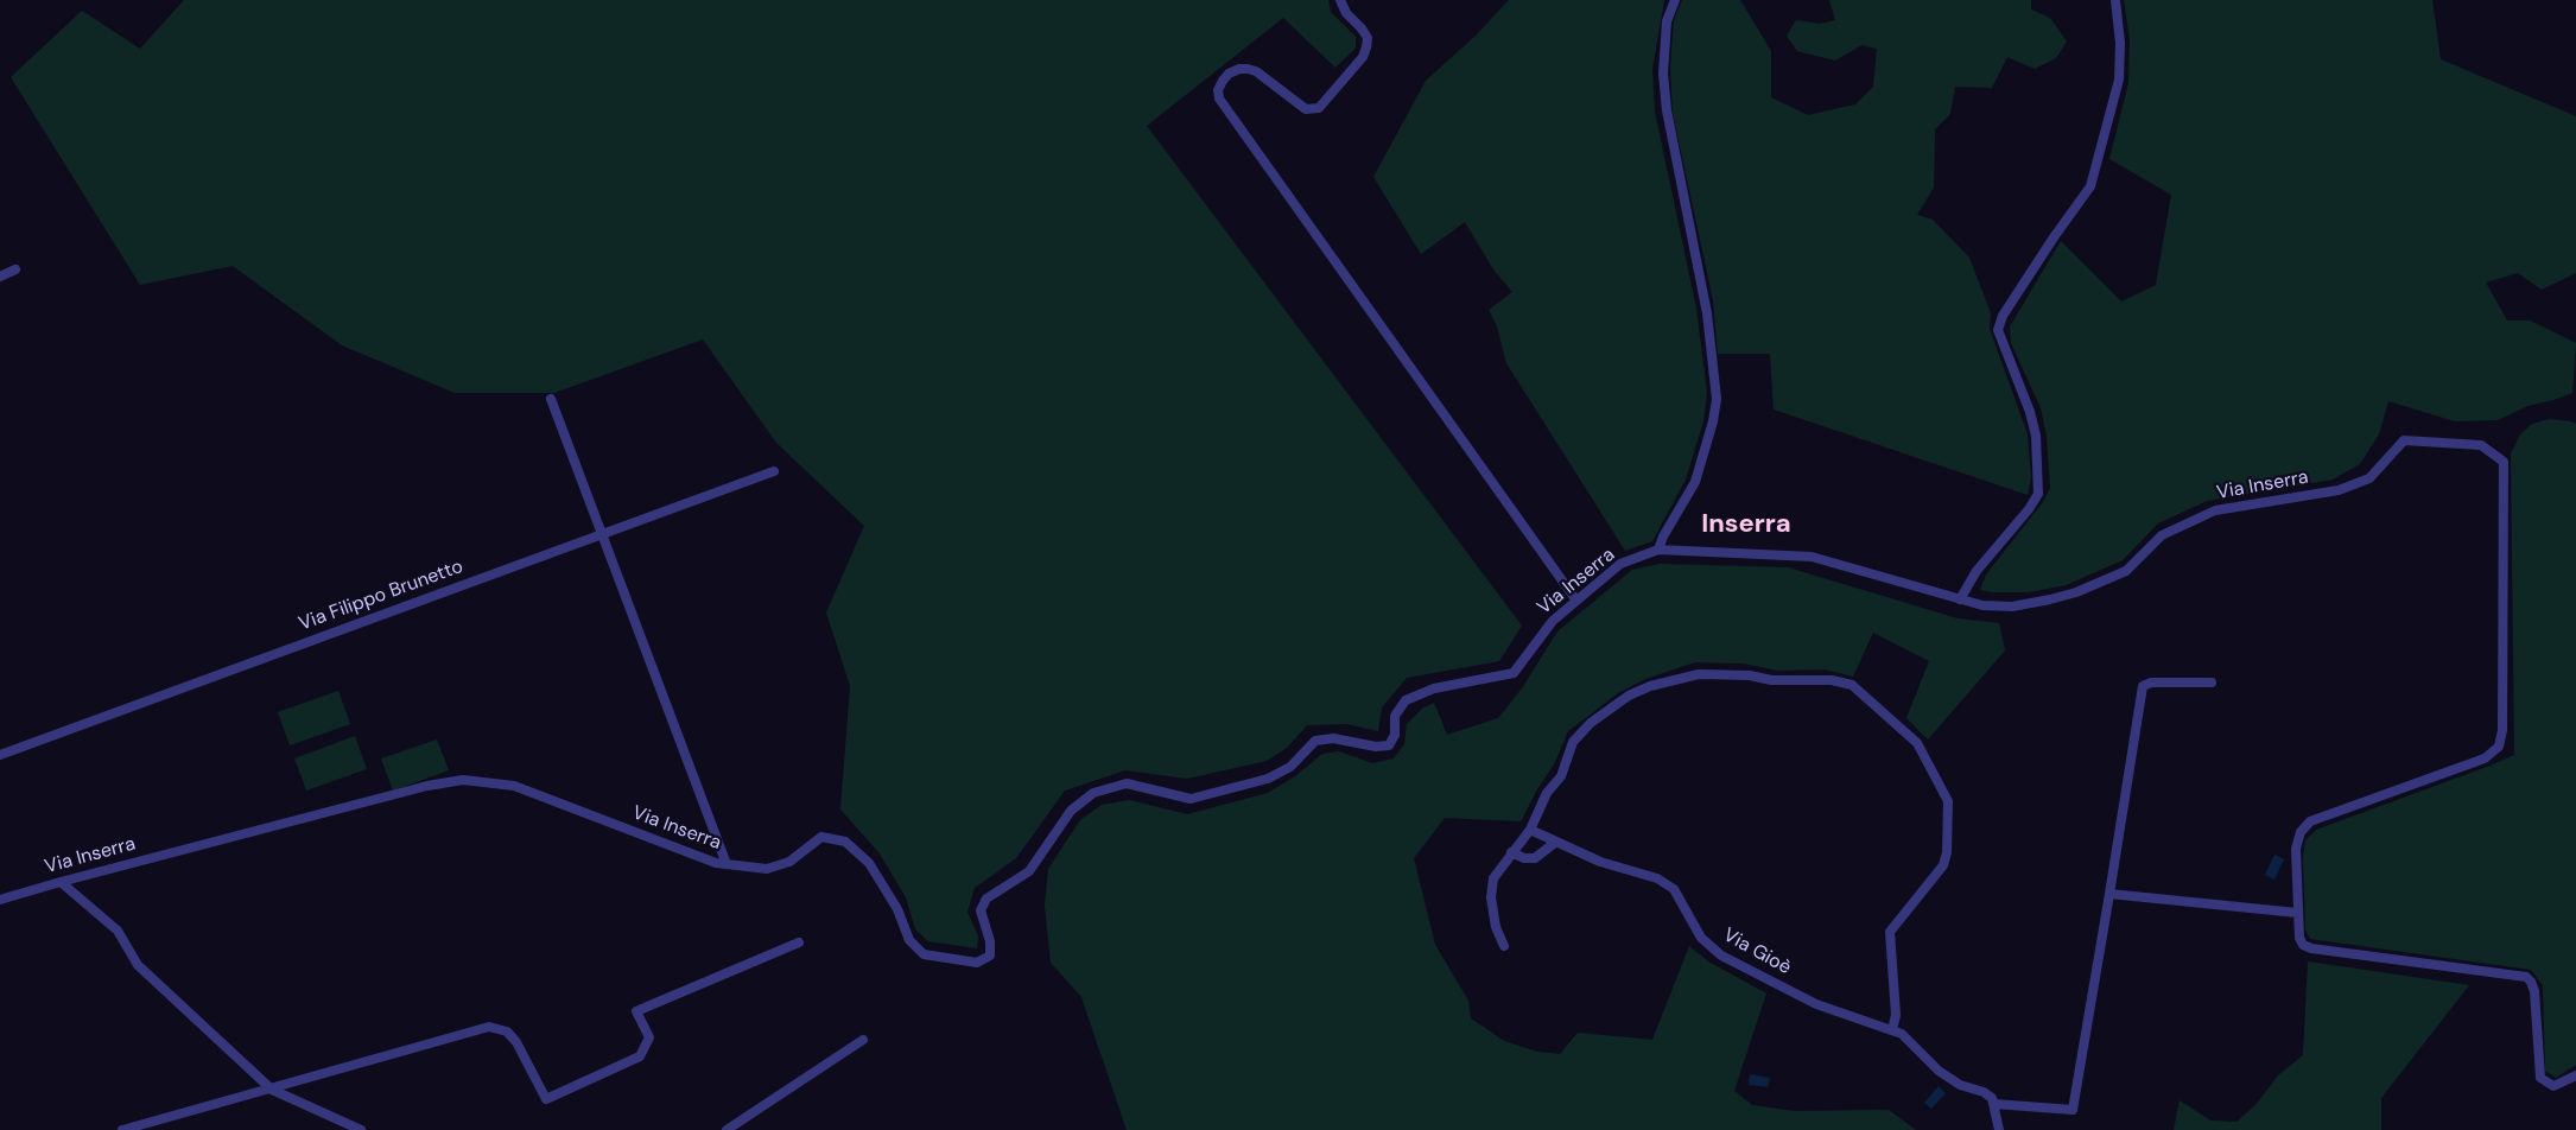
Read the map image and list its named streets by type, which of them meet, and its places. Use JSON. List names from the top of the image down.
{
  "streets": {
    "street": ["Via Inserra", "Via Filippo Brunetto", "Via Gioè"]
  },
  "districts": ["Inserra"]
}
